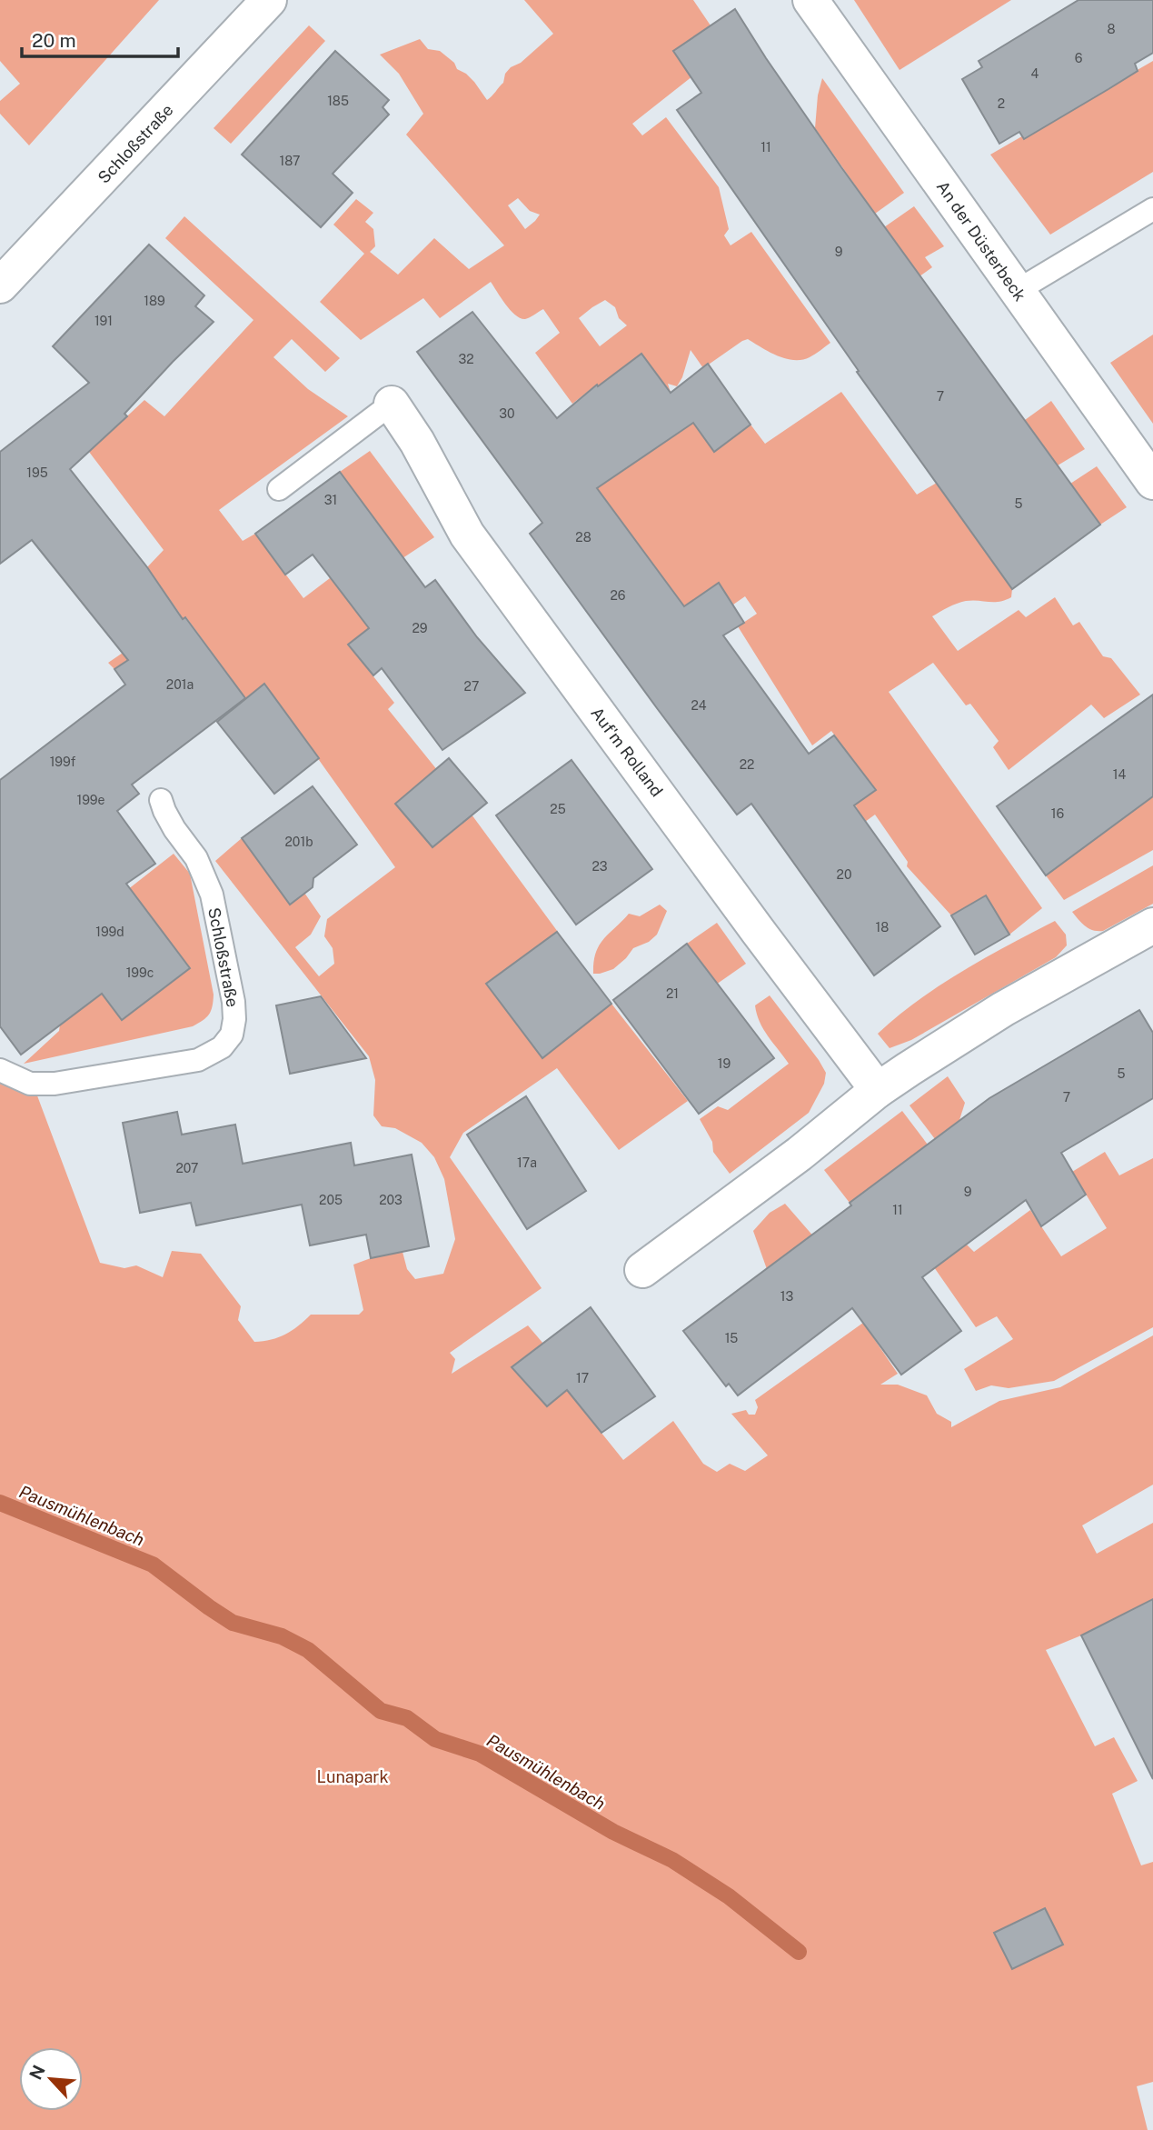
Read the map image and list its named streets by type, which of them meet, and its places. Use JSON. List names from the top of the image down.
{
  "streets": {
    "street": ["Schloßstraße", "An der Düsterbeck", "Auf'm Rolland"]
  },
  "water": ["Pausmühlenbach"],
  "parks": ["Lunapark"],
  "house_numbers": [
    "8",
    "6",
    "4",
    "185",
    "2",
    "11",
    "187",
    "9",
    "189",
    "191",
    "32",
    "7",
    "30",
    "195",
    "31",
    "5",
    "28",
    "26",
    "29",
    "201a",
    "27",
    "24",
    "199f",
    "22",
    "14",
    "199e",
    "25",
    "16",
    "201b",
    "23",
    "20",
    "18",
    "199d",
    "199c",
    "21",
    "19",
    "5",
    "7",
    "17a",
    "207",
    "9",
    "205",
    "203",
    "11",
    "13",
    "15",
    "17"
  ],
  "scale_bar": "20 m",
  "north": "top left"
}
